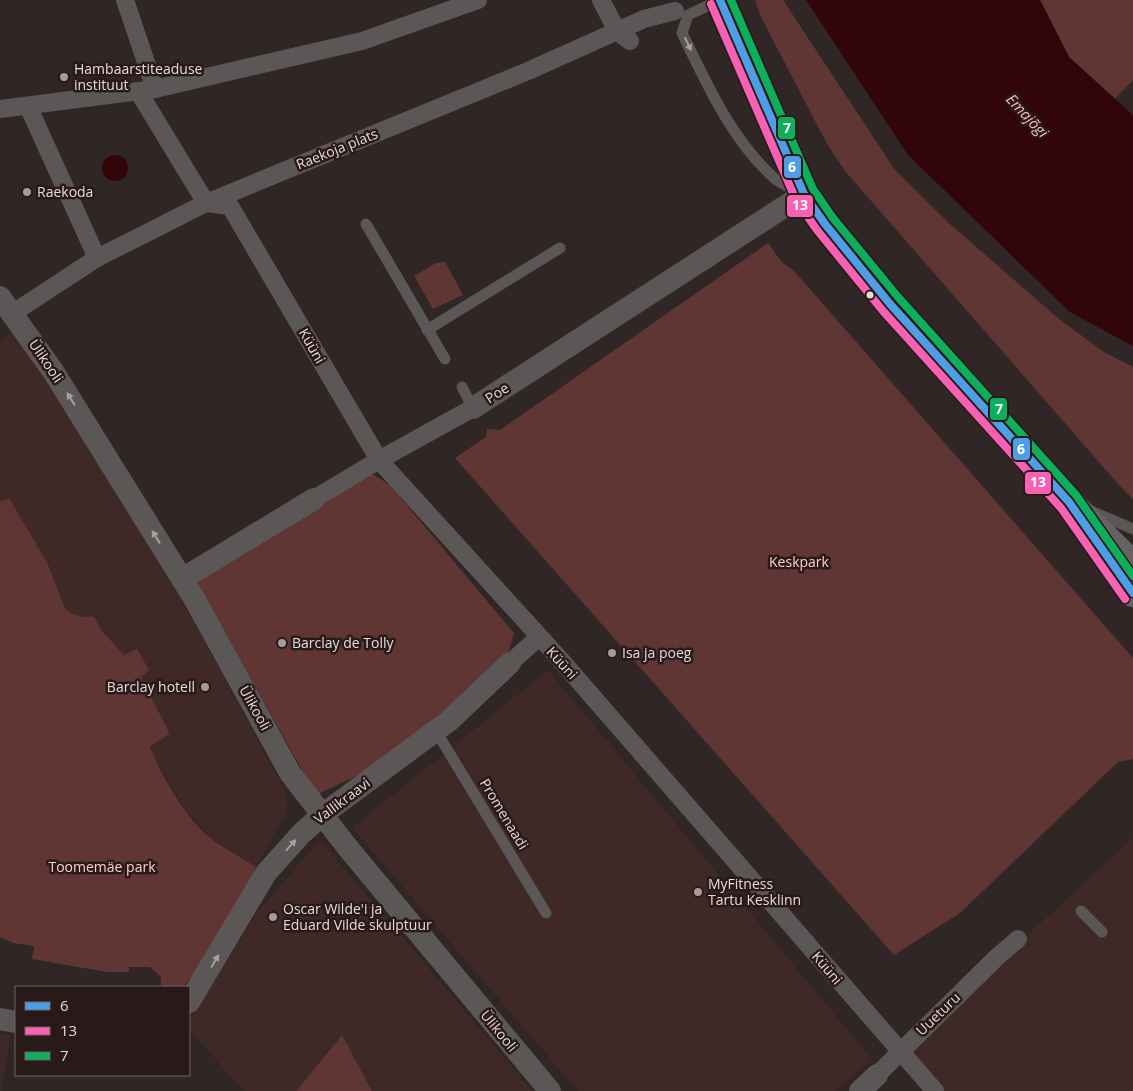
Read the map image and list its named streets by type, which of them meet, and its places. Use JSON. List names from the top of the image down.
{
  "streets": {
    "street": [
      "Raekoja plats",
      "Küüni",
      "Ülikooli",
      "Poe",
      "Vallikraavi",
      "Uueturu"
    ],
    "lane": ["Promenaadi"]
  },
  "crossings": [
    ["Raekoja plats", "Küüni"],
    ["Raekoja plats", "Ülikooli"],
    ["Küüni", "Poe"],
    ["Küüni", "Vallikraavi"],
    ["Küüni", "Uueturu"],
    ["Ülikooli", "Poe"],
    ["Ülikooli", "Vallikraavi"],
    ["Vallikraavi", "Promenaadi"]
  ],
  "one_way": ["Vallikraavi"],
  "water": ["Emajõgi"],
  "parks": ["Keskpark", "Toomemäe park"],
  "places": [
    "Hambaarstiteaduse instituut",
    "Raekoda",
    "Barclay de Tolly",
    "Isa ja poeg",
    "Barclay hotell",
    "MyFitness Tartu Kesklinn",
    "Oscar Wilde'i ja Eduard Vilde skulptuur"
  ],
  "lines": ["transit line 6", "transit line 7", "transit line 13"],
  "legend": ["6", "13", "7"]
}
